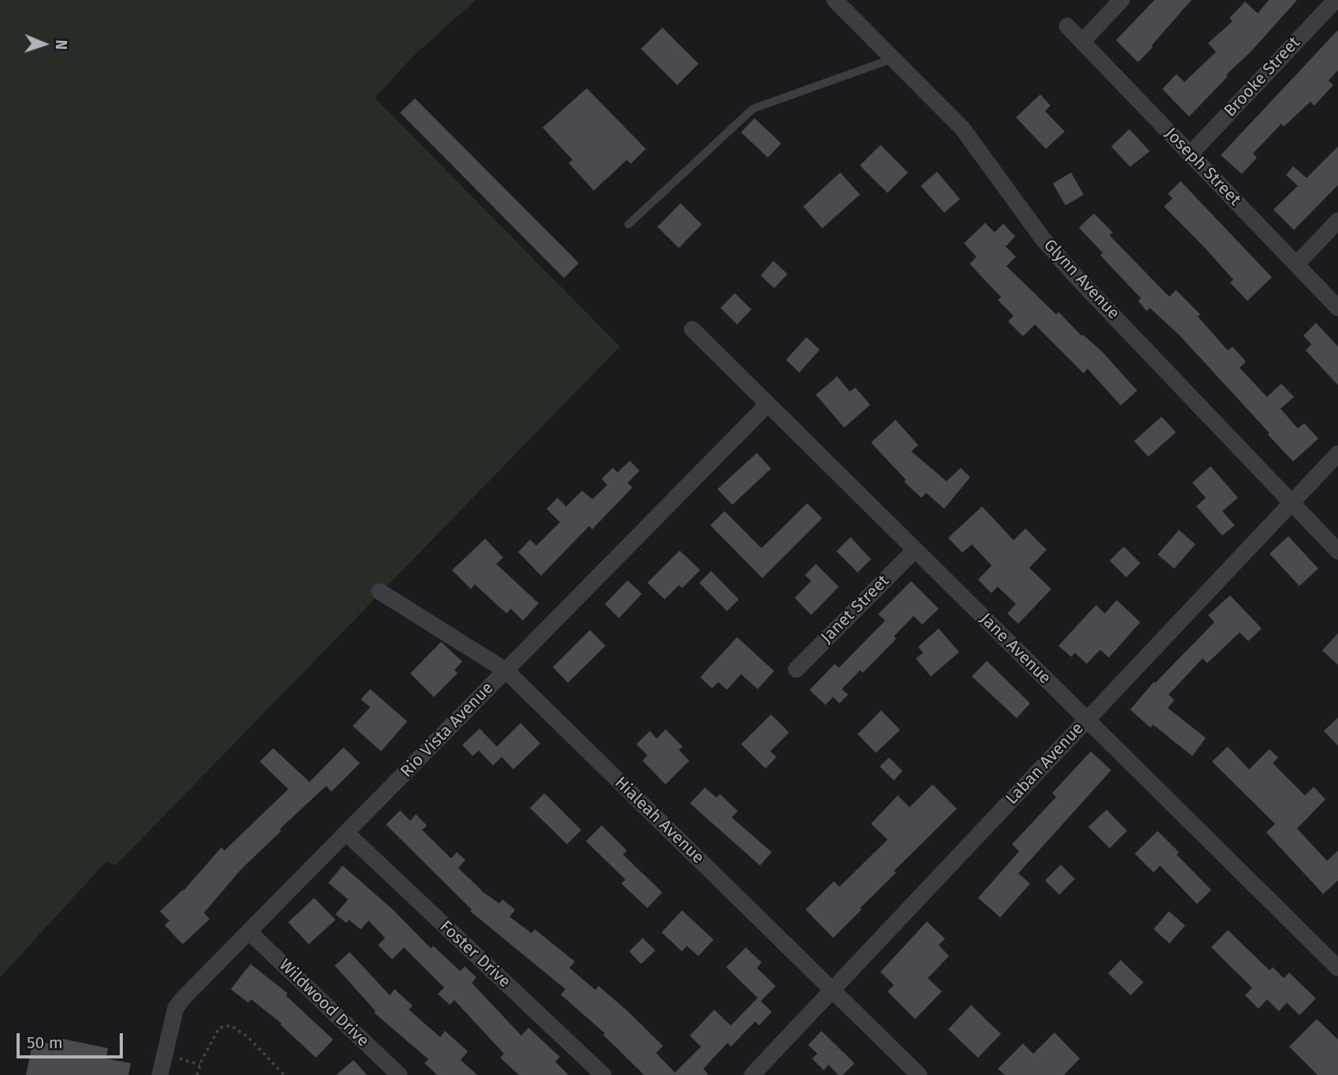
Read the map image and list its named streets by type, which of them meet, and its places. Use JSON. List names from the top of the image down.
{
  "streets": {
    "street": [
      "Brooke Street",
      "Joseph Street",
      "Glynn Avenue",
      "Janet Street",
      "Jane Avenue",
      "Rio Vista Avenue",
      "Laban Avenue",
      "Hialeah Avenue",
      "Foster Drive",
      "Wildwood Drive"
    ]
  },
  "crossings": [
    ["Brooke Street", "Joseph Street"],
    ["Glynn Avenue", "Laban Avenue"],
    ["Janet Street", "Jane Avenue"],
    ["Jane Avenue", "Rio Vista Avenue"],
    ["Jane Avenue", "Laban Avenue"],
    ["Rio Vista Avenue", "Hialeah Avenue"],
    ["Rio Vista Avenue", "Foster Drive"],
    ["Rio Vista Avenue", "Wildwood Drive"],
    ["Laban Avenue", "Hialeah Avenue"]
  ],
  "scale_bar": "50 m",
  "north": "right"
}
